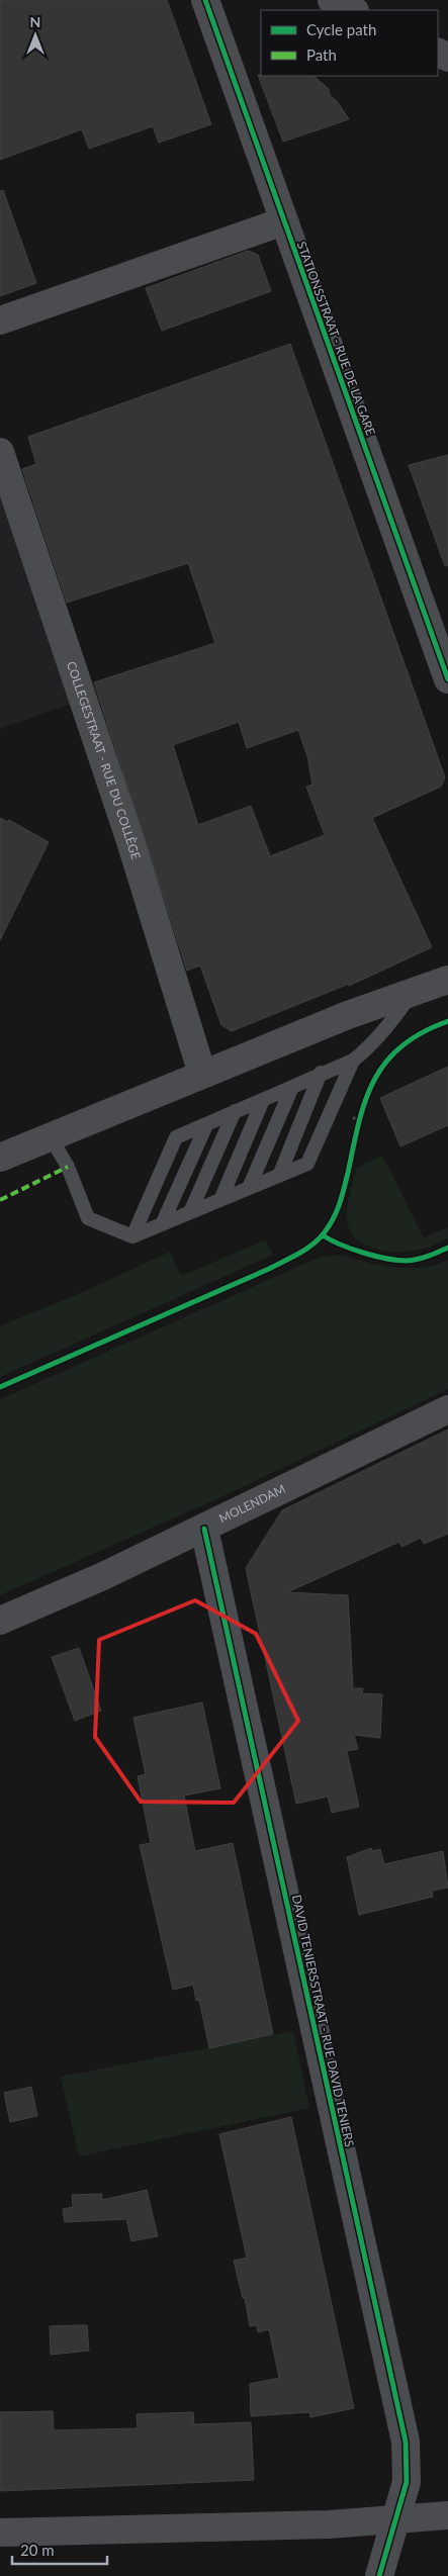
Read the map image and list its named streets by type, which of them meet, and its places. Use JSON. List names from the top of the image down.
{
  "streets": {
    "street": [
      "STATIONSSTRAAT - RUE DE LA GARE",
      "COLLEGESTRAAT - RUE DU COLLÈGE",
      "MOLENDAM",
      "DAVID TENIERSSTRAAT - RUE DAVID TENIERS"
    ]
  },
  "crossings": [
    ["MOLENDAM", "DAVID TENIERSSTRAAT - RUE DAVID TENIERS"]
  ],
  "legend": ["Cycle path", "Path"],
  "scale_bar": "20 m",
  "north": "top"
}
